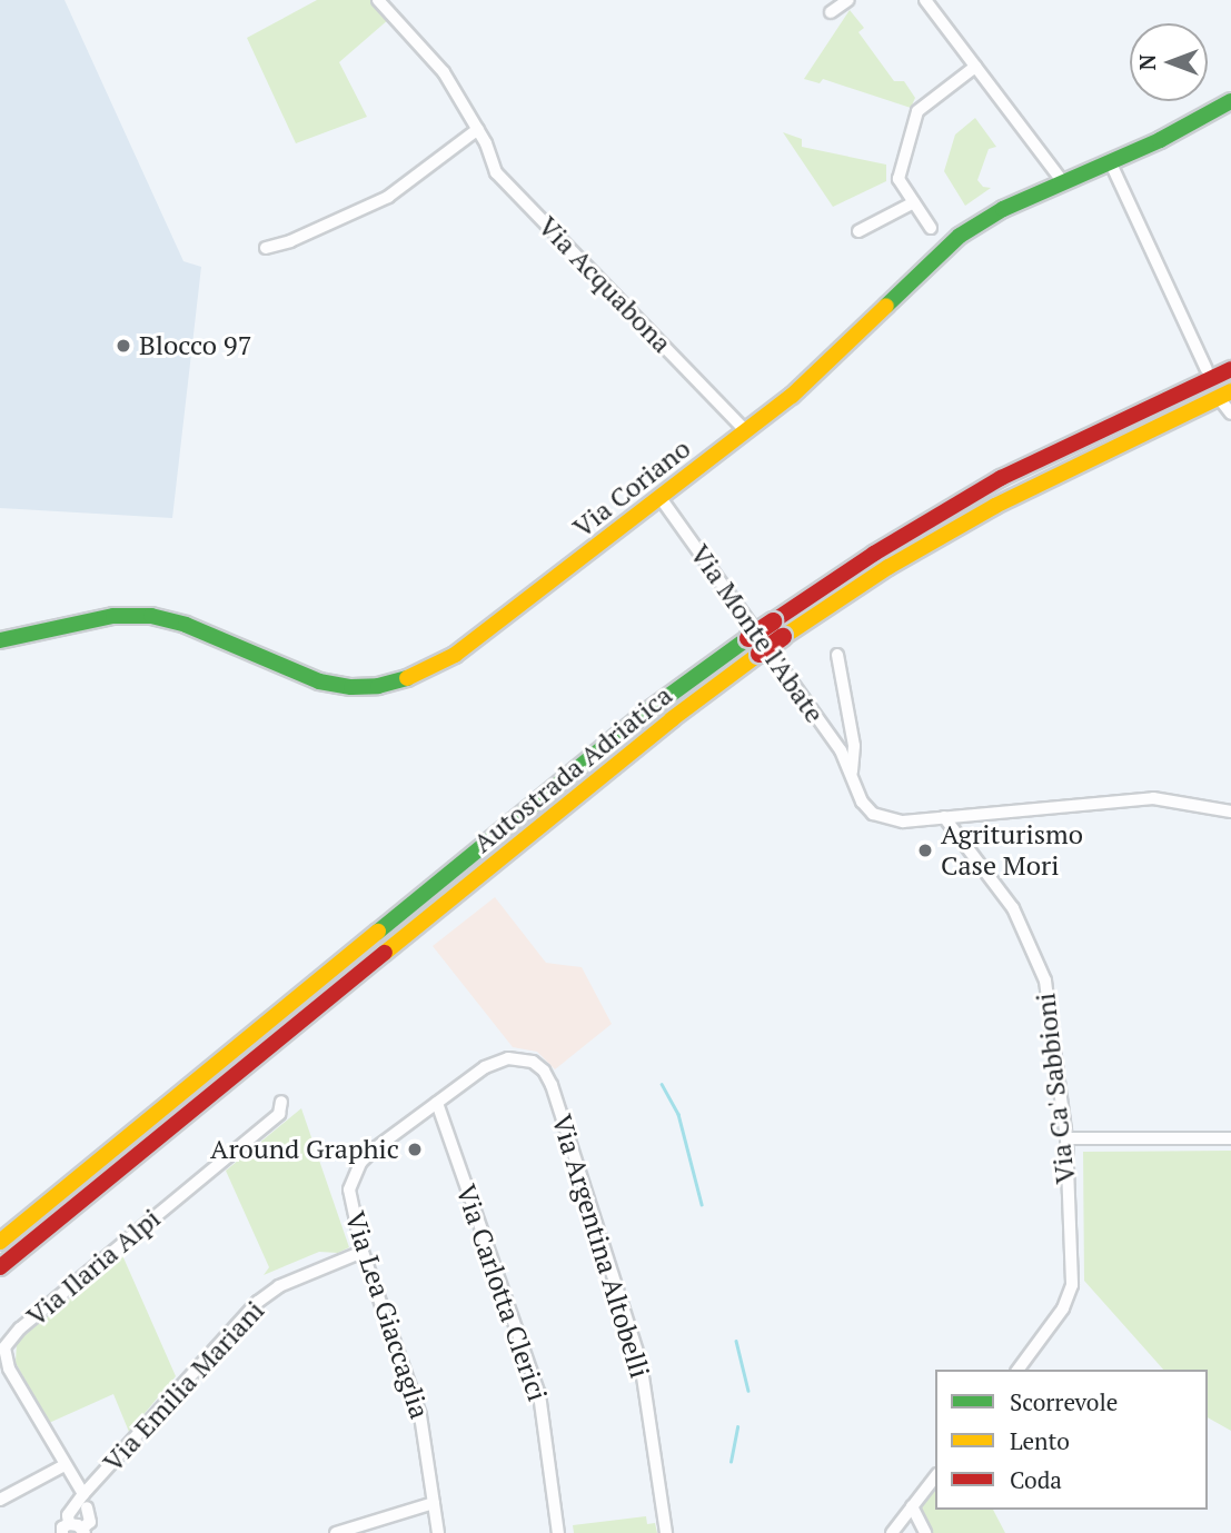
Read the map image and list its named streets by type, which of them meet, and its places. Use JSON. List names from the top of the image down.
{
  "streets": {
    "main road": ["Via Coriano", "Autostrada Adriatica"],
    "street": [
      "Via Acquabona",
      "Via Monte l'Abate",
      "Via Ca' Sabbioni",
      "Via Argentina Altobelli",
      "Via Ilaria Alpi",
      "Via Carlotta Clerici",
      "Via Lea Giaccaglia",
      "Via Emilia Mariani"
    ]
  },
  "crossings": [
    ["Via Acquabona", "Via Coriano"],
    ["Via Coriano", "Via Monte l'Abate"],
    ["Via Monte l'Abate", "Via Ca' Sabbioni"],
    ["Via Argentina Altobelli", "Via Lea Giaccaglia"],
    ["Via Ilaria Alpi", "Via Emilia Mariani"],
    ["Via Carlotta Clerici", "Via Lea Giaccaglia"],
    ["Via Lea Giaccaglia", "Via Emilia Mariani"]
  ],
  "places": ["Blocco 97", "Agriturismo Case Mori", "Around Graphic"],
  "legend": ["Scorrevole", "Lento", "Coda"],
  "north": "left"
}
